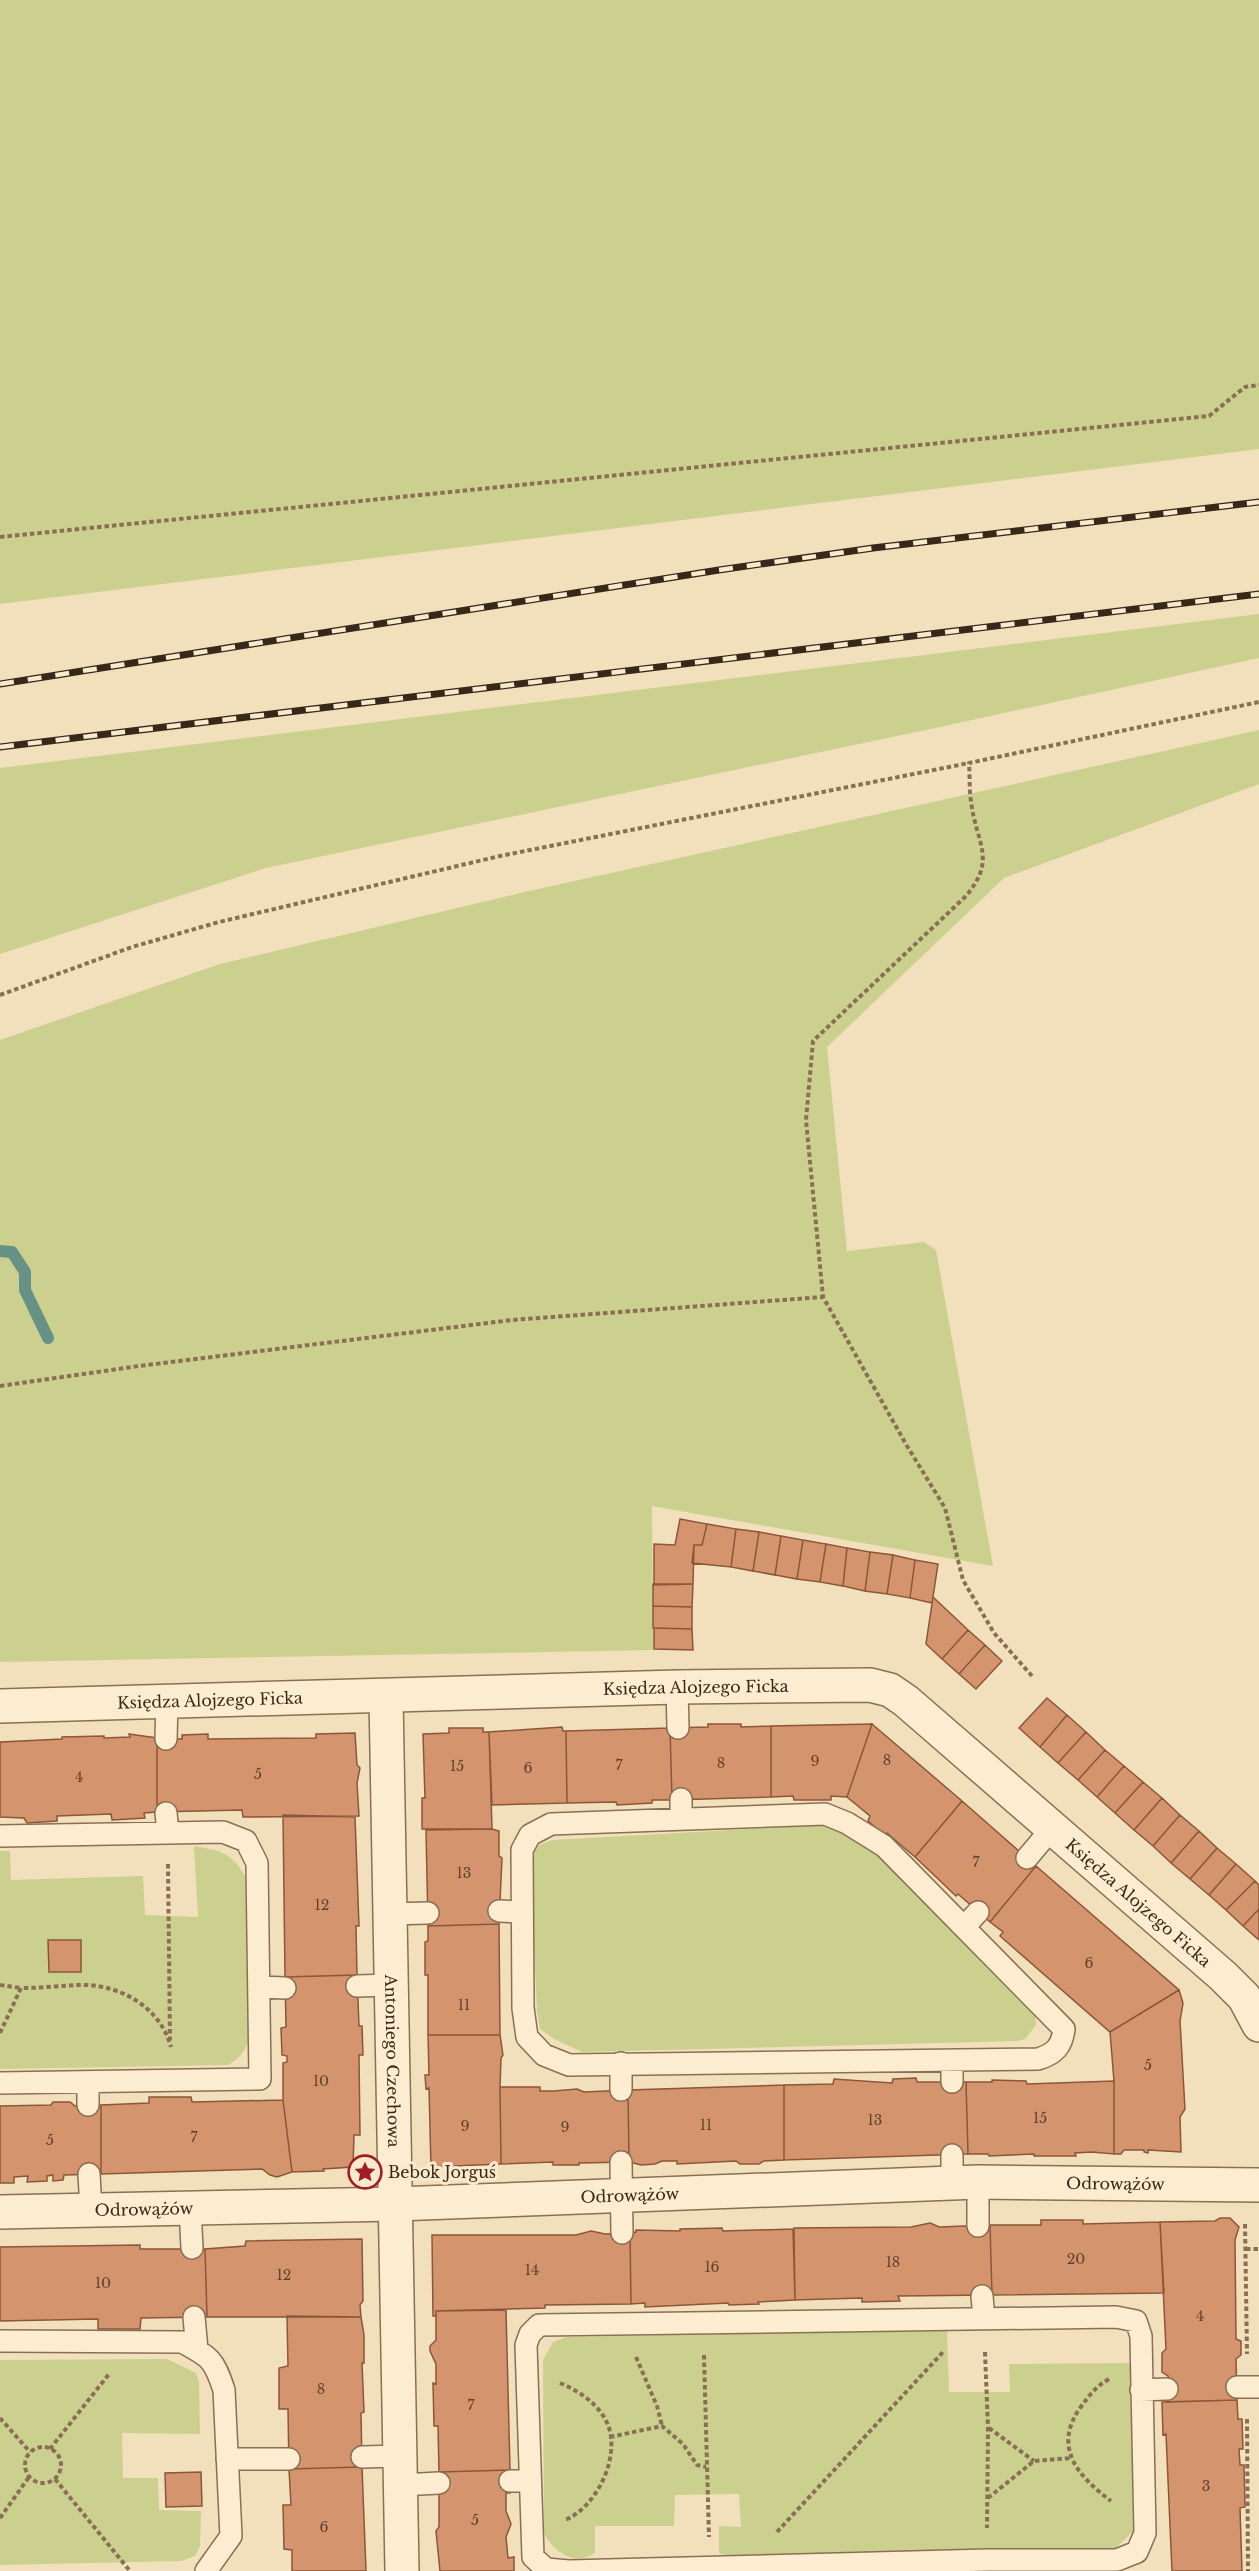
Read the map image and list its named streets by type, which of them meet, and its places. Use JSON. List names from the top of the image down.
{
  "streets": {
    "street": ["Księdza Alojzego Ficka", "Antoniego Czechowa", "Odrowążów"]
  },
  "crossings": [
    ["Księdza Alojzego Ficka", "Antoniego Czechowa"],
    ["Antoniego Czechowa", "Odrowążów"]
  ],
  "places": {
    "place": ["Bebok Jorguś"]
  },
  "house_numbers": [
    "8",
    "9",
    "8",
    "7",
    "15",
    "6",
    "5",
    "4",
    "7",
    "13",
    "12",
    "6",
    "11",
    "5",
    "10",
    "15",
    "13",
    "11",
    "9",
    "9",
    "7",
    "5",
    "20",
    "18",
    "16",
    "14",
    "12",
    "10",
    "4",
    "8",
    "7",
    "3",
    "5",
    "6"
  ]
}
